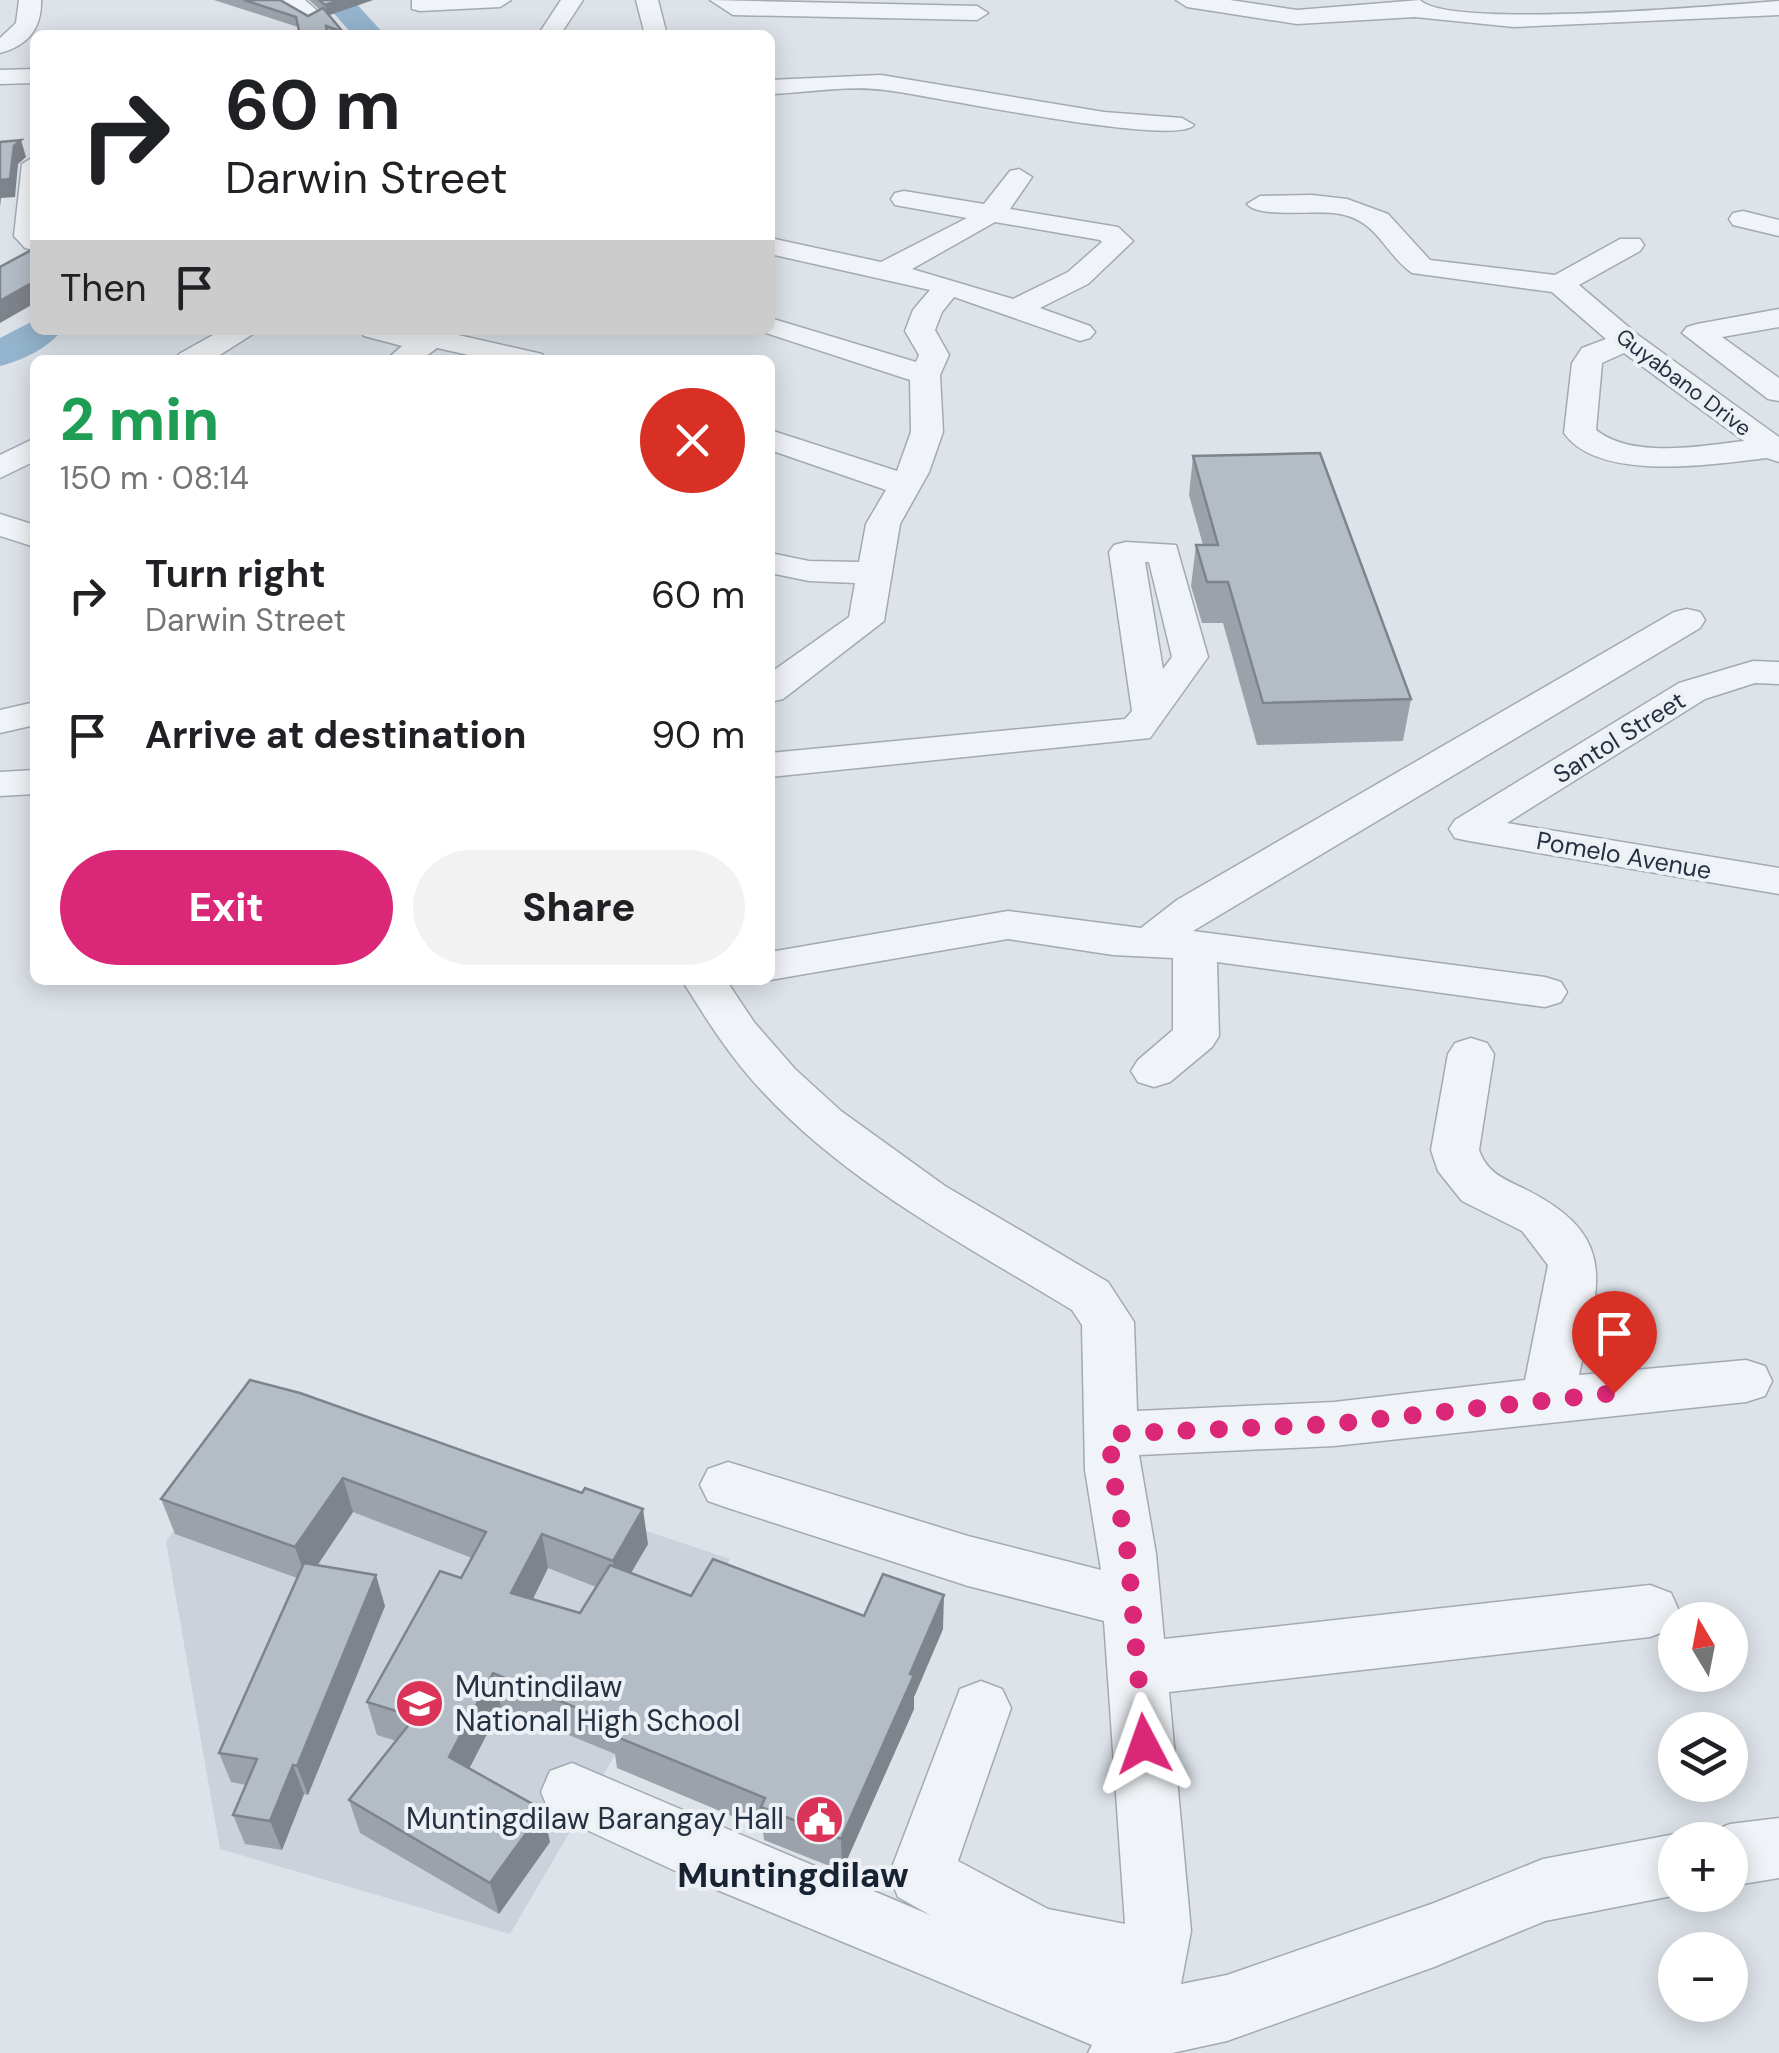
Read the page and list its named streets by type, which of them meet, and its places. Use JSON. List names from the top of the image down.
{
  "streets": {
    "street": ["Guyabano Drive", "Santol Street", "Pomelo Avenue"]
  },
  "crossings": [
    ["Santol Street", "Pomelo Avenue"]
  ],
  "districts": ["Muntingdilaw"],
  "places": {
    "school or university": ["Muntindilaw National High School"],
    "public building": ["Muntingdilaw Barangay Hall"]
  },
  "north": "top",
  "page": {
    "turn": ["60 m", "Darwin Street"],
    "then": "Then",
    "heading": ["2 min", "150 m · 08:14"],
    "list": [
      {
        "name": "Turn right",
        "note": "Darwin Street",
        "value": "60 m"
      },
      {
        "name": "Arrive at destination",
        "value": "90 m"
      }
    ],
    "buttons": ["Exit", "Share"],
    "map_buttons": ["+", "−"]
  }
}
